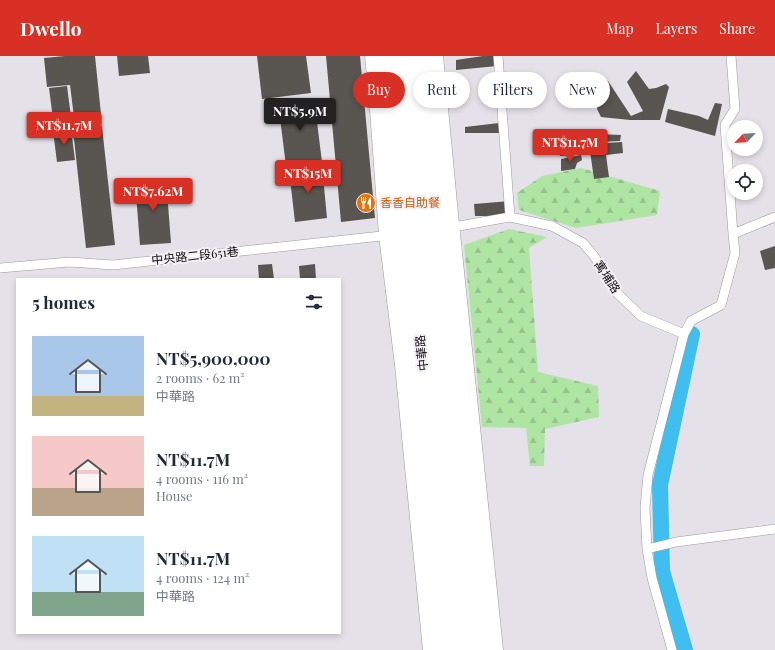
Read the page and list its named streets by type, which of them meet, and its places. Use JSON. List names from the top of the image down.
{
  "streets": {
    "main road": ["中華路"],
    "lane": ["中央路二段651巷", "寓埔路"]
  },
  "crossings": [
    ["中央路二段651巷", "寓埔路"],
    ["中央路二段651巷", "中華路"],
    ["寓埔路", "中華路"]
  ],
  "places": {
    "restaurant": ["香香自助餐"]
  },
  "north": "bottom left",
  "page": {
    "header": "Dwello",
    "nav": ["Map", "Layers", "Share"],
    "chip": [
      "Buy",
      "Rent",
      "Filters",
      "New"
    ],
    "price": [
      "NT$5.9M",
      "NT$11.7M",
      "NT$11.7M",
      "NT$15M",
      "NT$7.62M"
    ],
    "heading": "5 homes",
    "list": [
      {
        "name": "NT$5,900,000",
        "note": "2 rooms · 62 m² · 中華路"
      },
      {
        "name": "NT$11.7M",
        "note": "4 rooms · 116 m² · House"
      },
      {
        "name": "NT$11.7M",
        "note": "4 rooms · 124 m² · 中華路"
      }
    ]
  }
}
